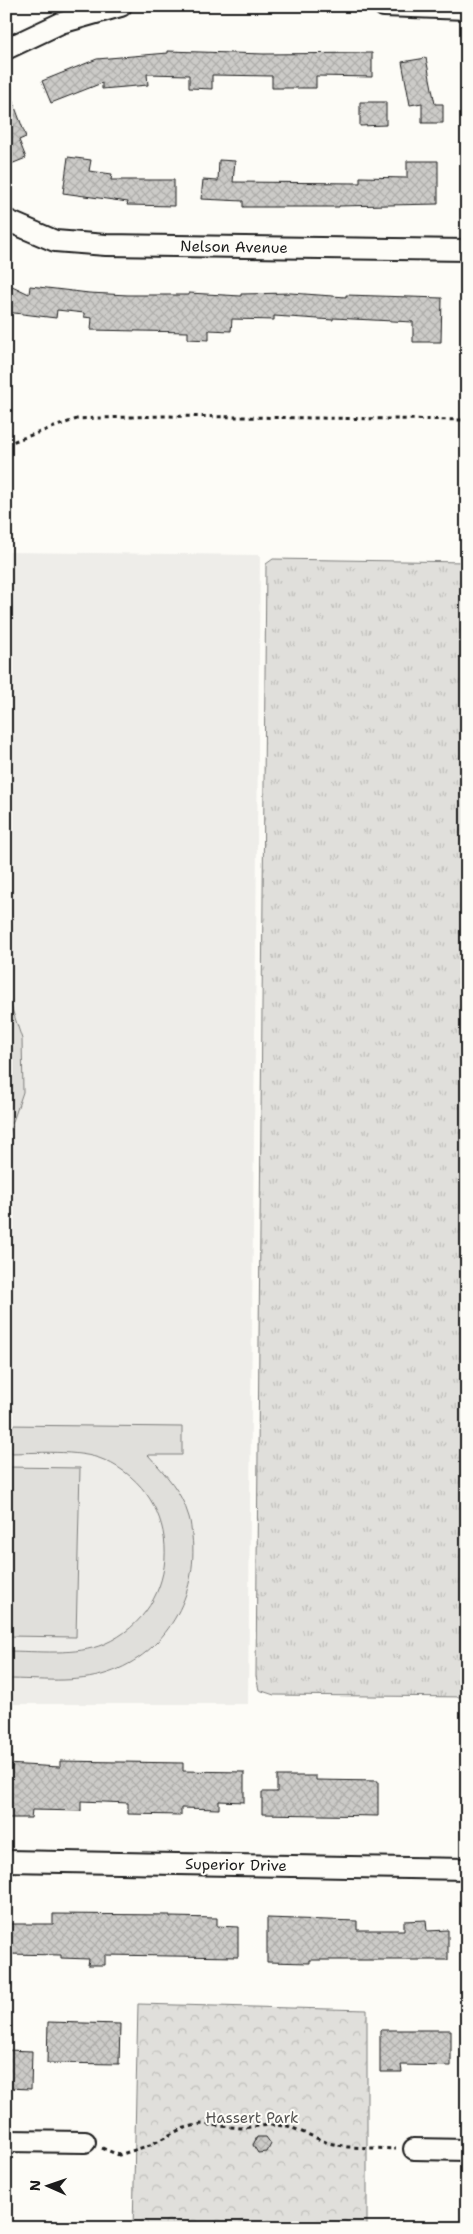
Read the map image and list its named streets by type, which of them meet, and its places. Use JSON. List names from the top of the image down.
{
  "streets": {
    "street": ["Nelson Avenue", "Superior Drive"]
  },
  "parks": ["Hassert Park"],
  "north": "left"
}
